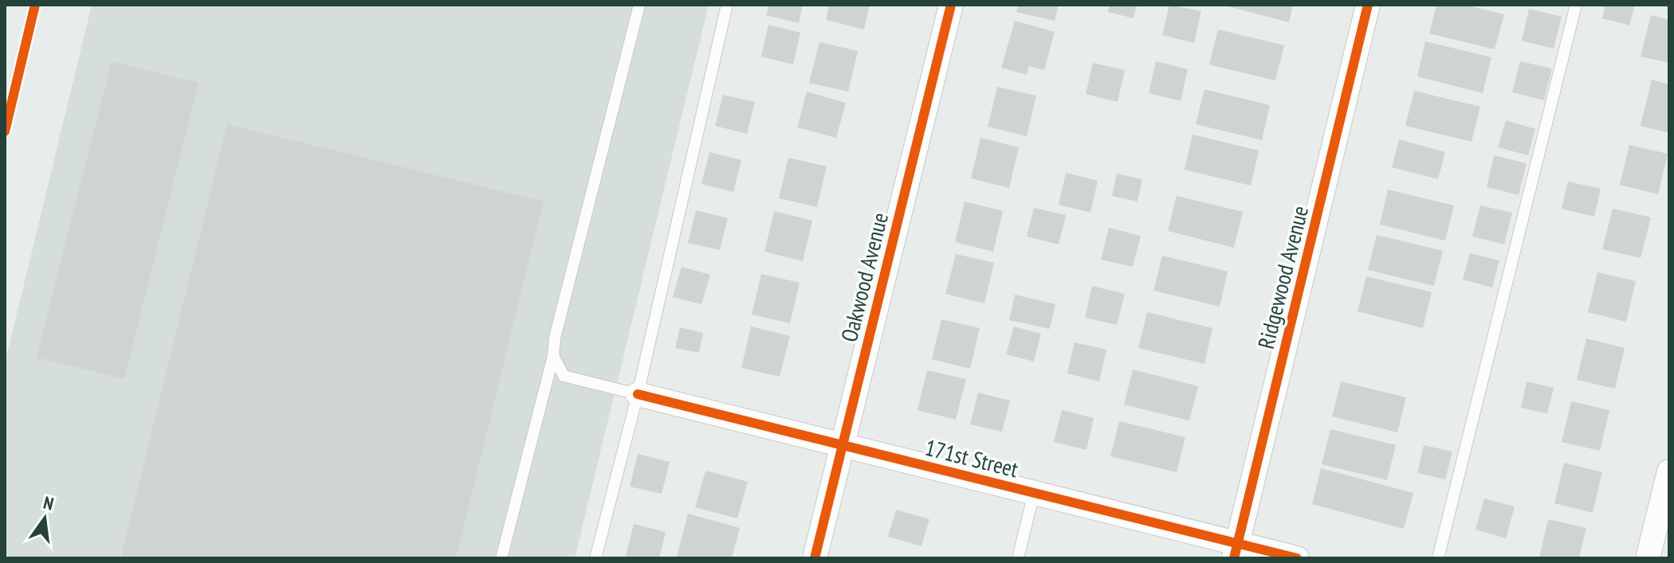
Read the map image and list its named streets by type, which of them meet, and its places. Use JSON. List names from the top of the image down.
{
  "streets": {
    "street": ["Oakwood Avenue", "Ridgewood Avenue", "171st Street"]
  },
  "crossings": [
    ["Oakwood Avenue", "171st Street"],
    ["Ridgewood Avenue", "171st Street"]
  ],
  "north": "top"
}
